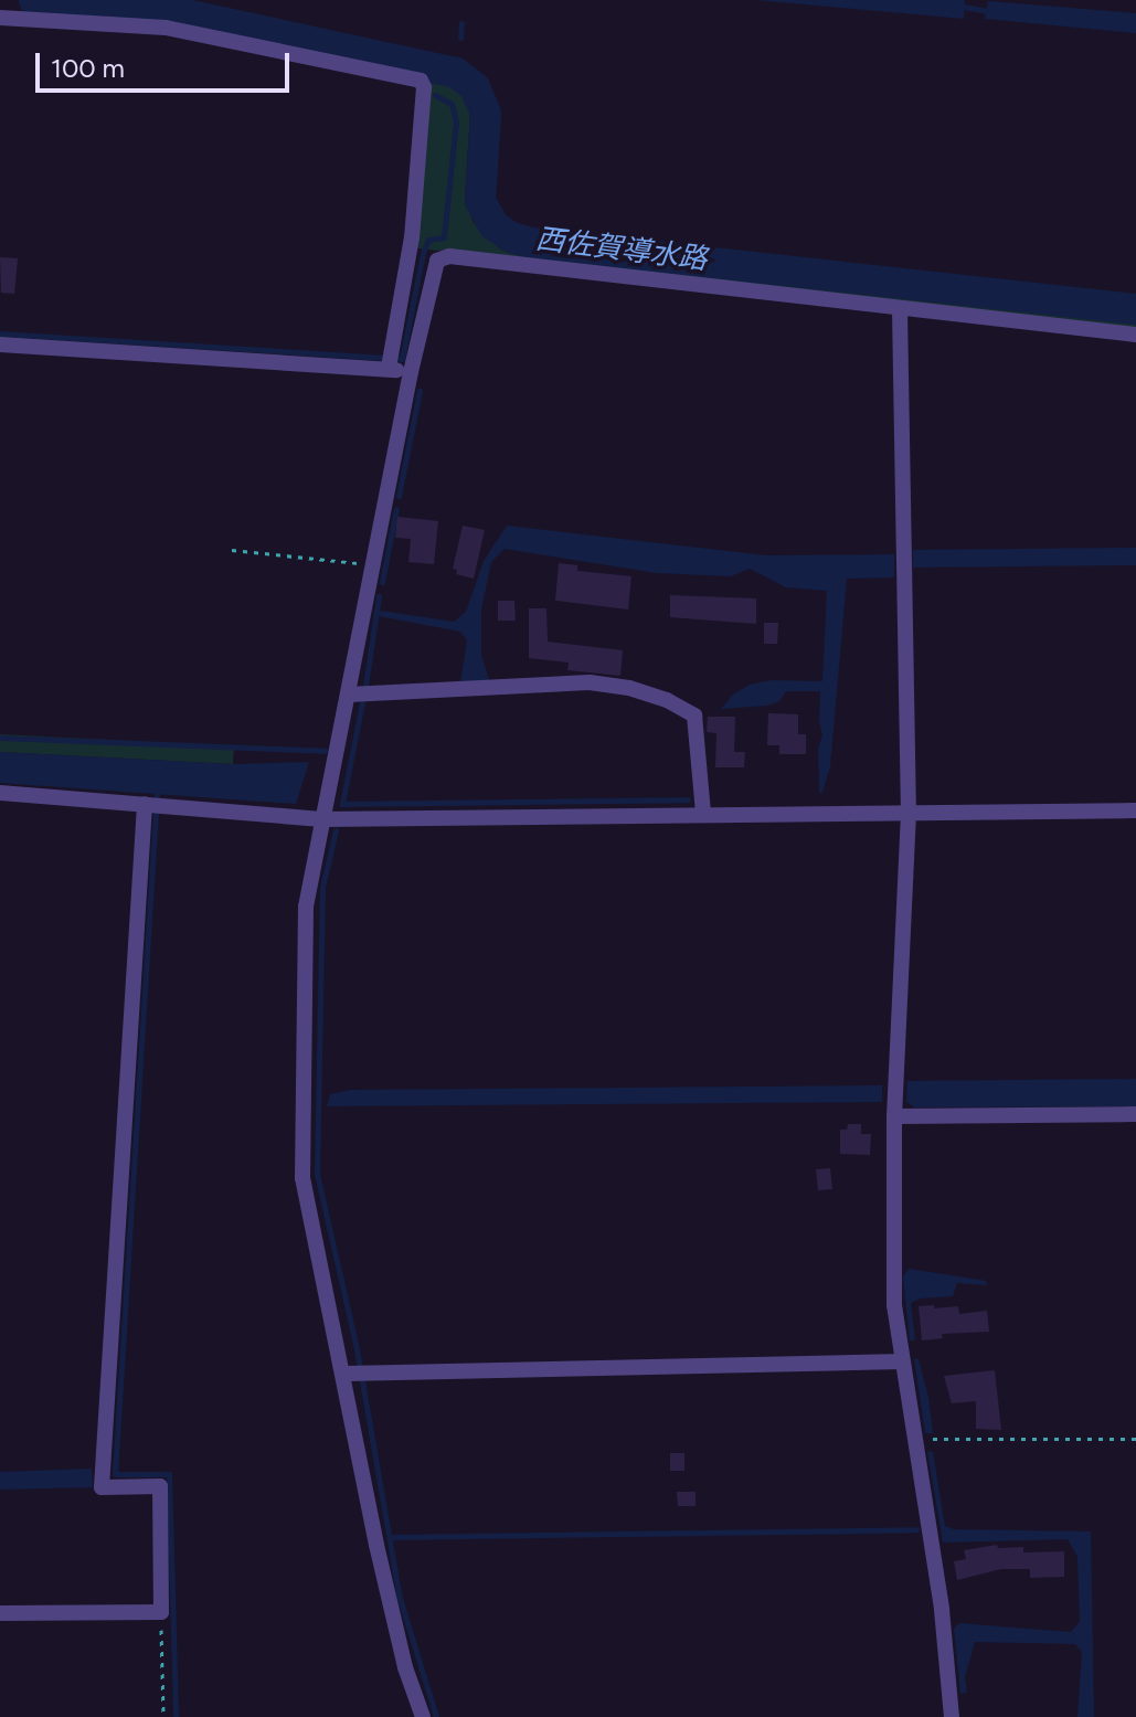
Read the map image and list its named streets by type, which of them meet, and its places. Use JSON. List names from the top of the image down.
{
  "water": ["西佐賀導水路"],
  "scale_bar": "100 m"
}
